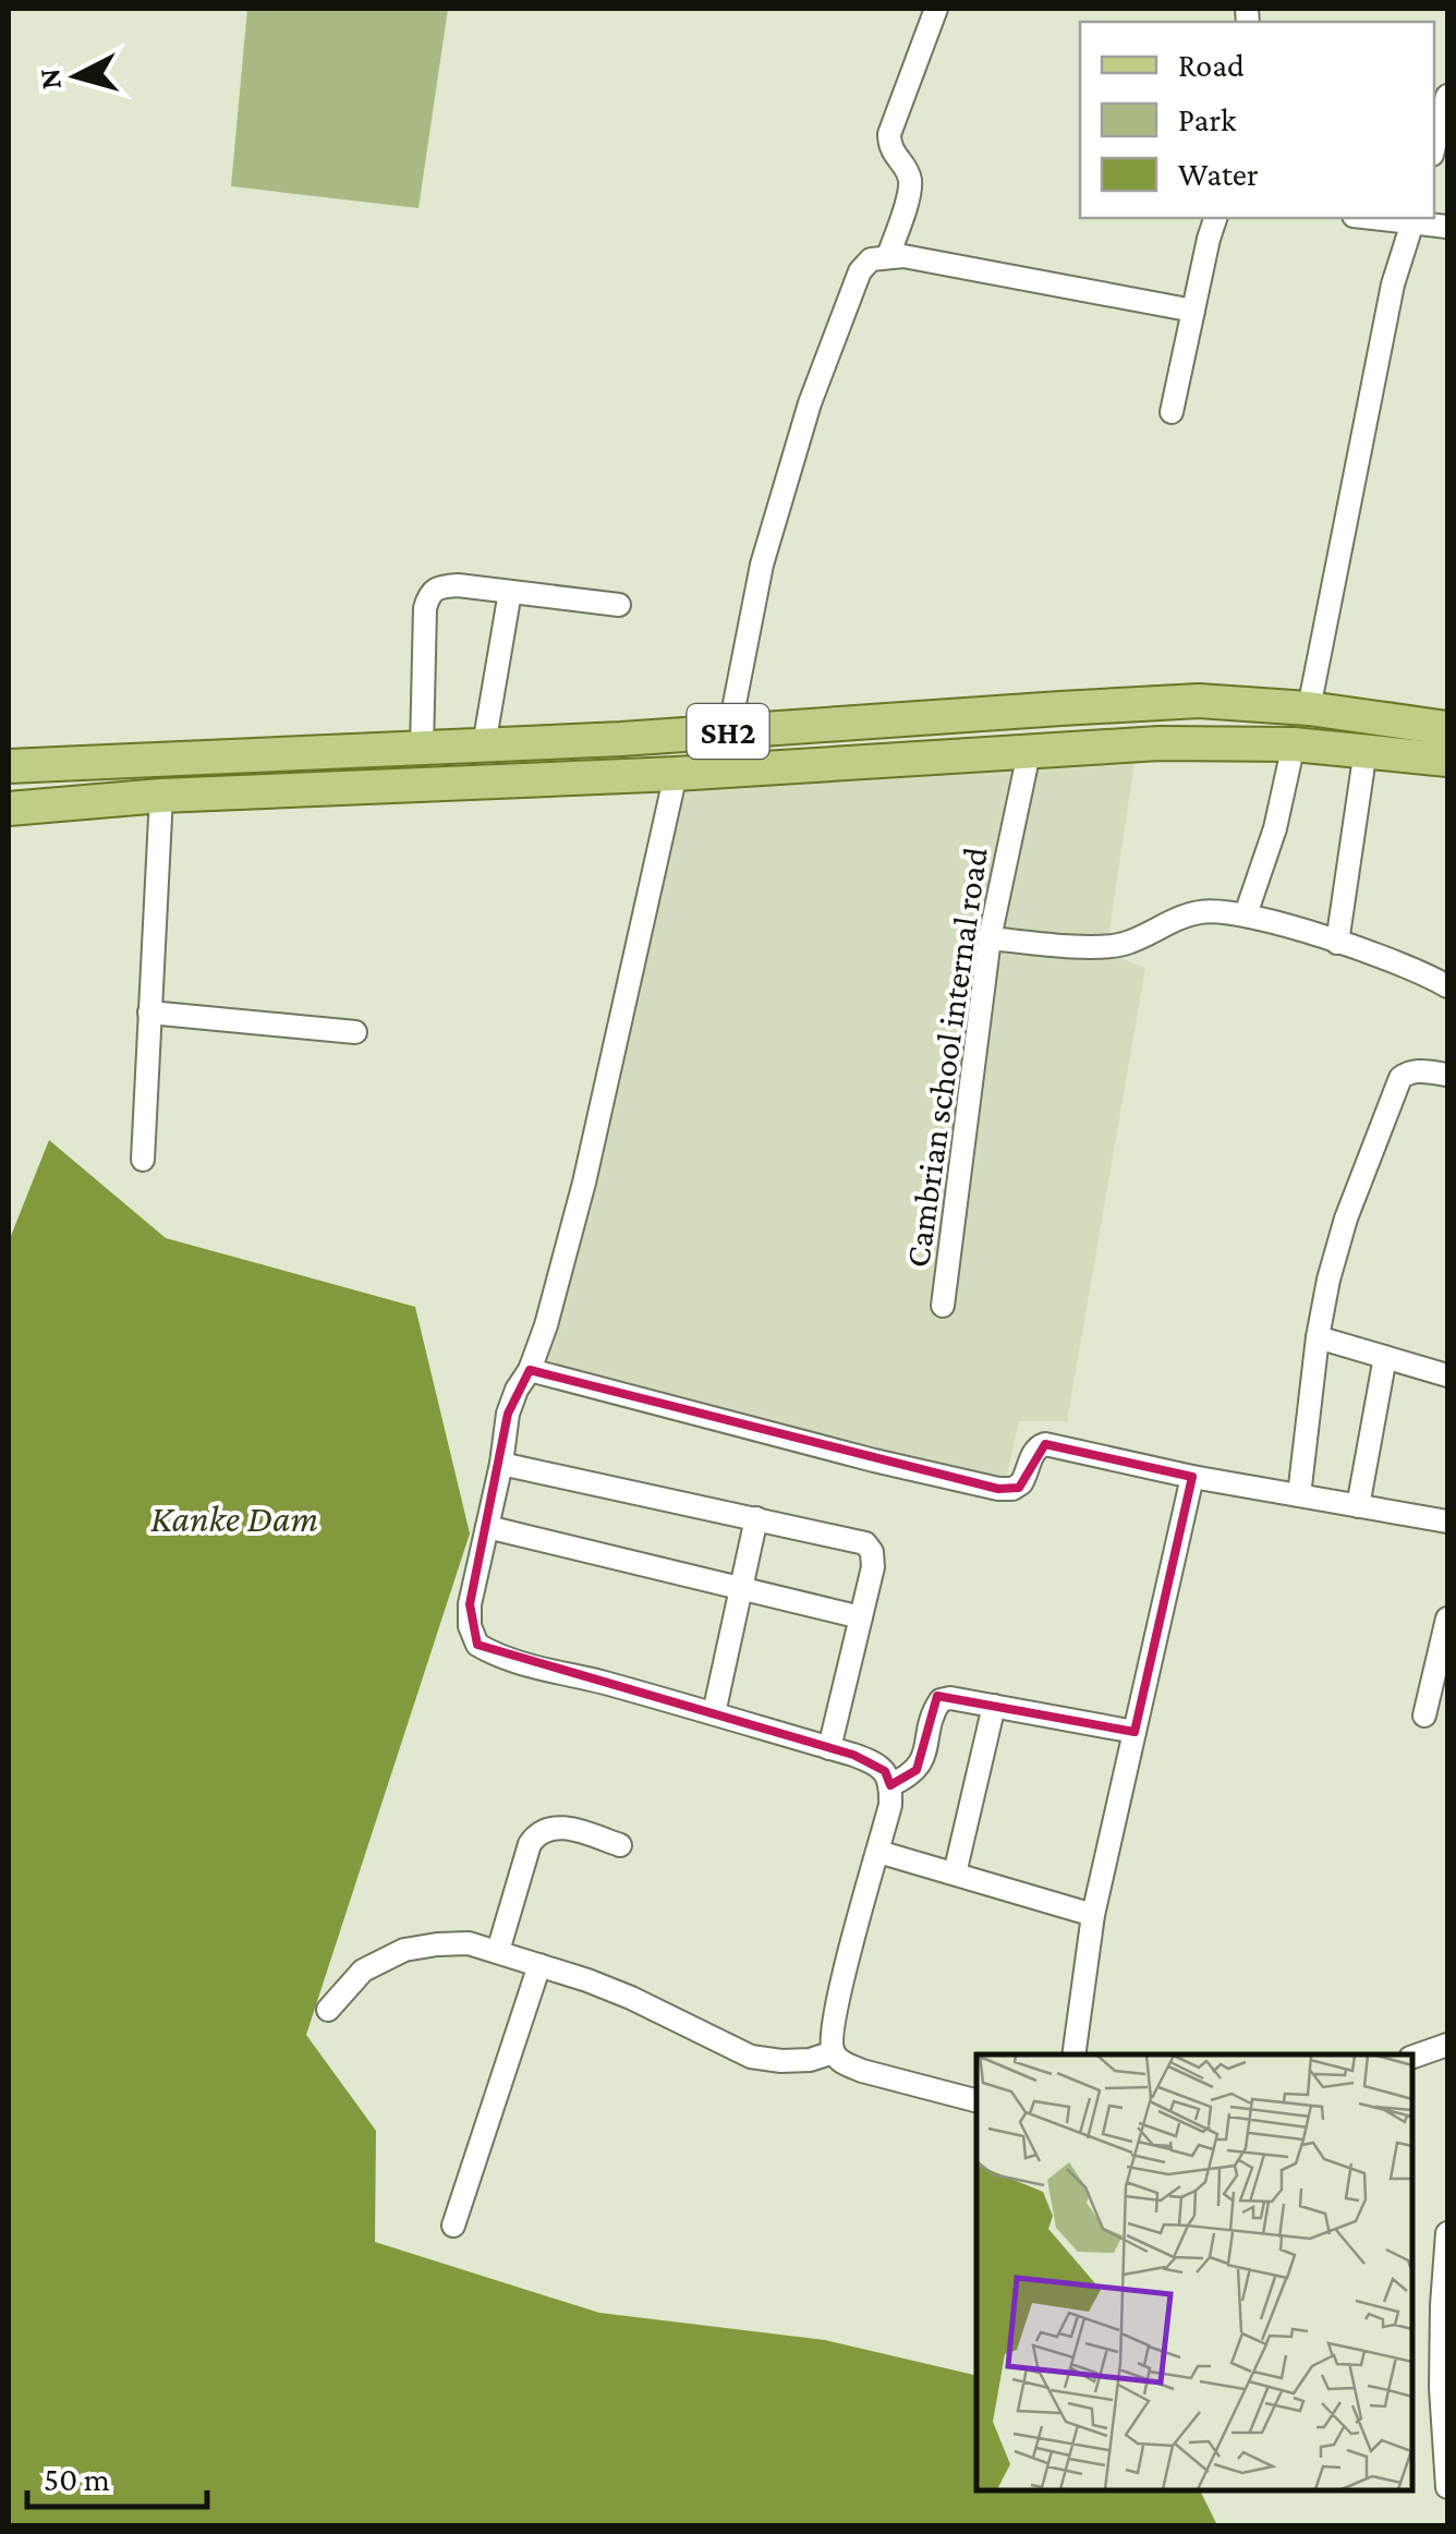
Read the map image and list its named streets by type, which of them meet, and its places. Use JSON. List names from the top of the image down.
{
  "streets": {
    "main road": ["SH2"],
    "street": ["Cambrian school internal road"]
  },
  "crossings": [
    ["SH2", "Cambrian school internal road"]
  ],
  "water": ["Kanke Dam"],
  "legend": ["Road", "Park", "Water"],
  "scale_bar": "50 m",
  "north": "left"
}
